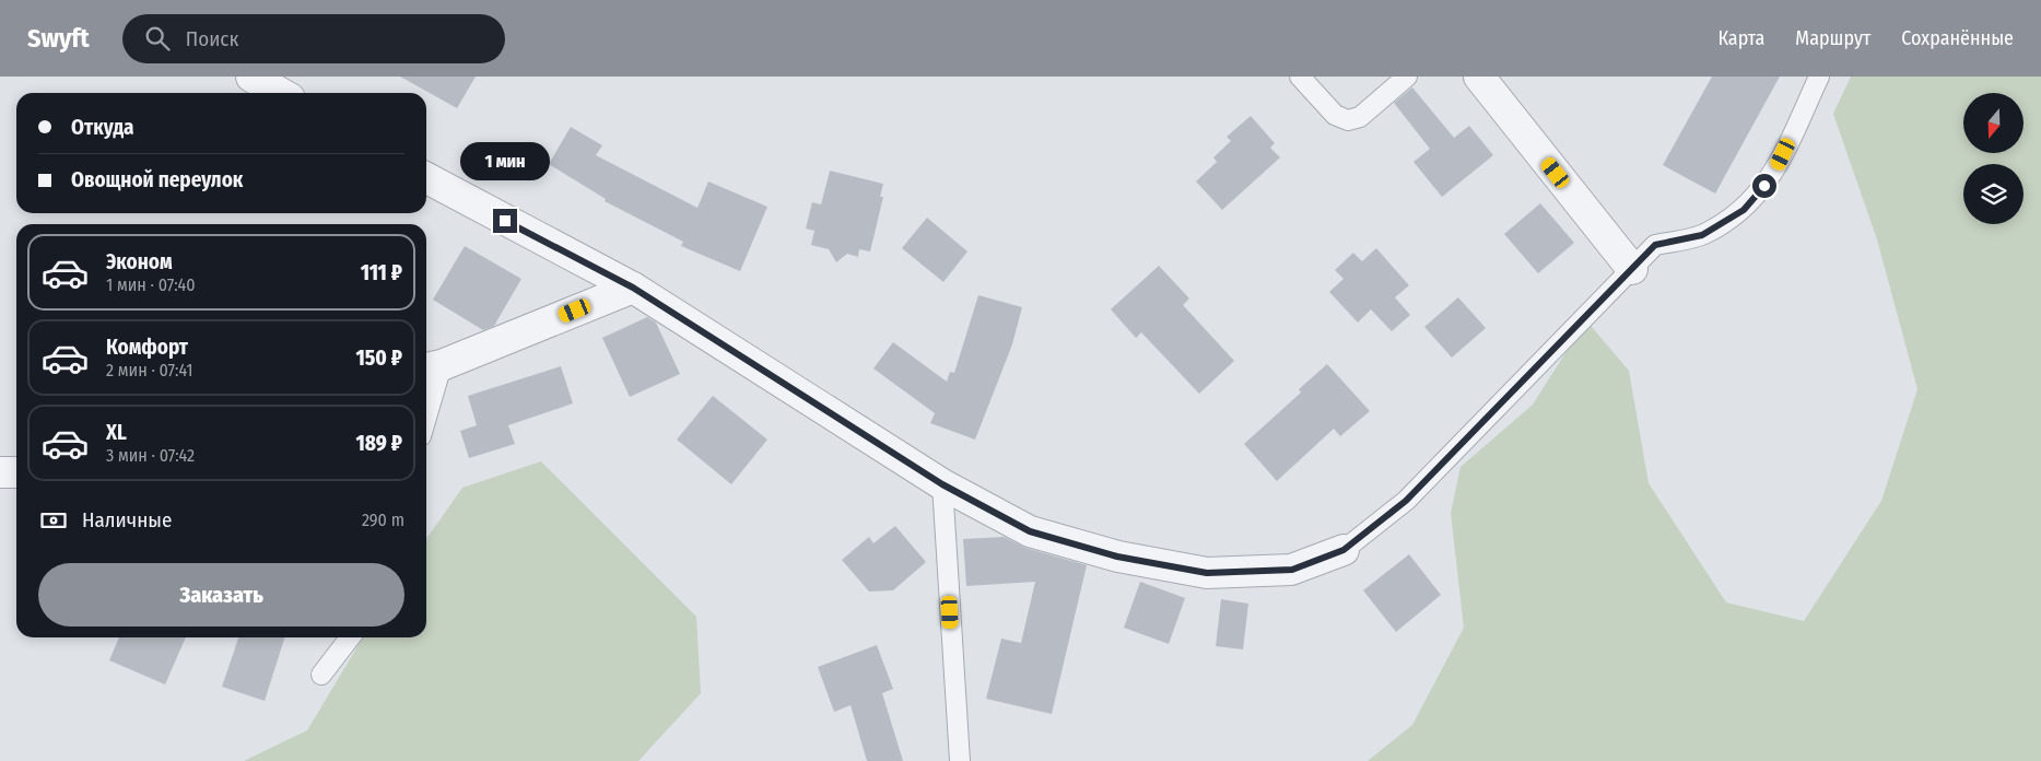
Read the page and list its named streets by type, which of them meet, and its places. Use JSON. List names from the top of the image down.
{
  "north": "bottom",
  "page": {
    "header": "Swyft",
    "search": "Поиск",
    "nav": ["Карта", "Маршрут", "Сохранённые"],
    "banner": ["Откуда", "Овощной переулок"],
    "bubble": "1 мин",
    "list": [
      {
        "name": "Эконом",
        "note": "1 мин · 07:40",
        "value": "111 ₽"
      },
      {
        "name": "Комфорт",
        "note": "2 мин · 07:41",
        "value": "150 ₽"
      },
      {
        "name": "XL",
        "note": "3 мин · 07:42",
        "value": "189 ₽"
      }
    ],
    "pay": ["Наличные", "290 m"],
    "buttons": "Заказать"
  }
}
